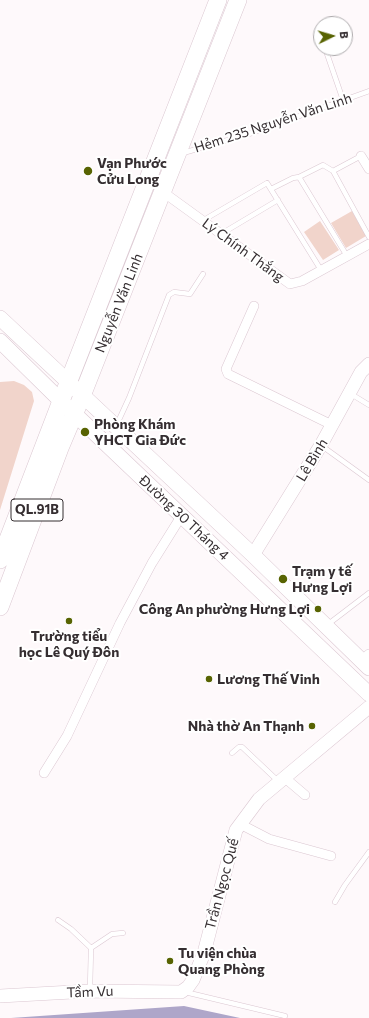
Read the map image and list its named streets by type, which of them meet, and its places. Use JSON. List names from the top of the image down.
{
  "streets": {
    "highway": ["Nguyễn Văn Linh", "QL.91B"],
    "main road": ["Đường 30 Tháng 4"],
    "street": [
      "Lý Chính Thắng",
      "Lê Bình",
      "Trần Ngọc Quế",
      "Tầm Vu"
    ],
    "lane": ["Hẻm 235 Nguyễn Văn Linh"]
  },
  "crossings": [
    ["Hẻm 235 Nguyễn Văn Linh", "Nguyễn Văn Linh"],
    ["Lý Chính Thắng", "Nguyễn Văn Linh"],
    ["Nguyễn Văn Linh", "Đường 30 Tháng 4"],
    ["Lê Bình", "Đường 30 Tháng 4"],
    ["Trần Ngọc Quế", "Tầm Vu"]
  ],
  "places": [
    "Vạn Phước Cửu Long",
    "Phòng Khám YHCT Gia Đức",
    "Trạm y tế Hưng Lợi",
    "Công An phường Hưng Lợi",
    "Trường tiểu học Lê Quý Đôn",
    "Lương Thế Vinh",
    "Nhà thờ An Thạnh",
    "Tu viện chùa Quang Phòng"
  ],
  "north": "right"
}
